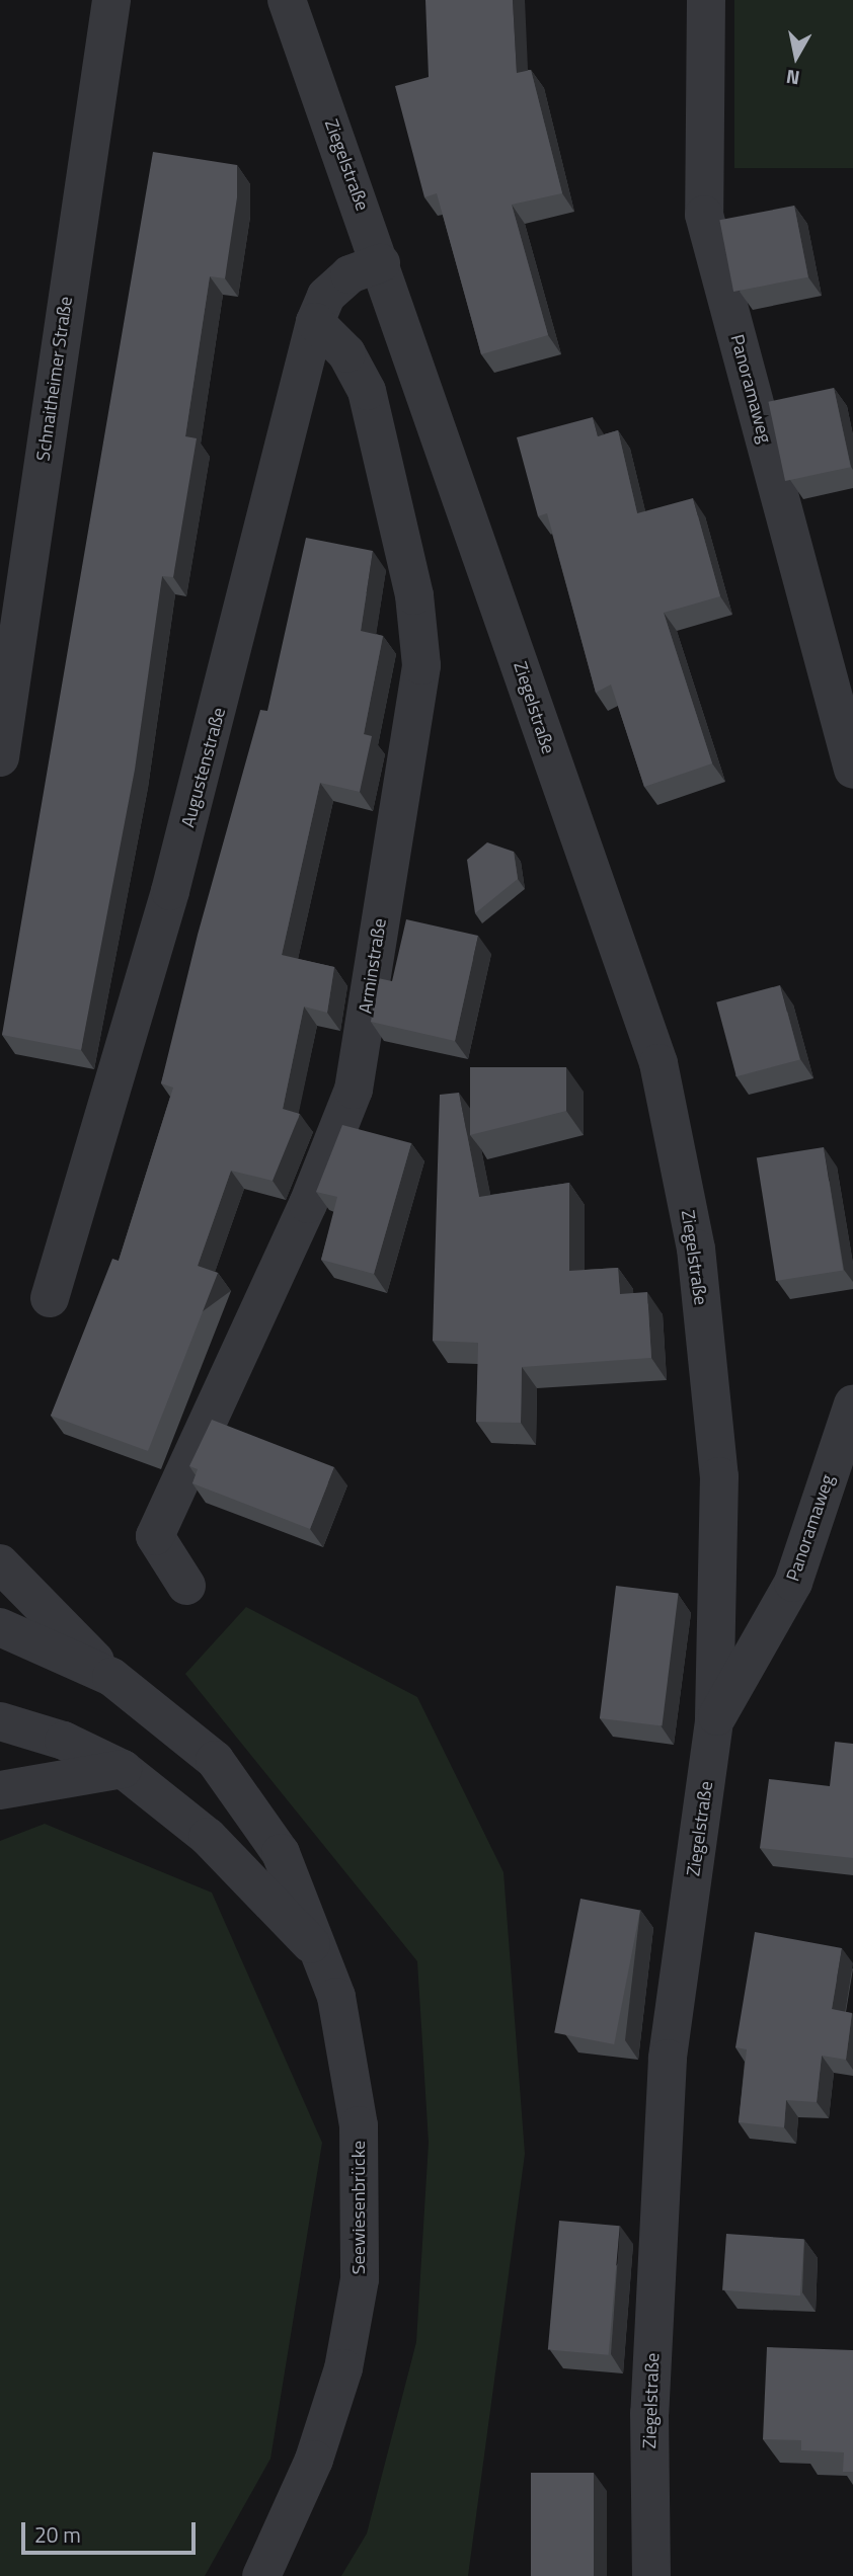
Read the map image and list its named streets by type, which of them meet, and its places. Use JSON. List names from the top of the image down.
{
  "streets": {
    "street": [
      "Ziegelstraße",
      "Schnaitheimer Straße",
      "Panoramaweg",
      "Augustenstraße",
      "Arminstraße",
      "Seewiesenbrücke"
    ]
  },
  "crossings": [
    ["Ziegelstraße", "Panoramaweg"],
    ["Ziegelstraße", "Augustenstraße"],
    ["Augustenstraße", "Arminstraße"]
  ],
  "scale_bar": "20 m",
  "north": "bottom"
}
